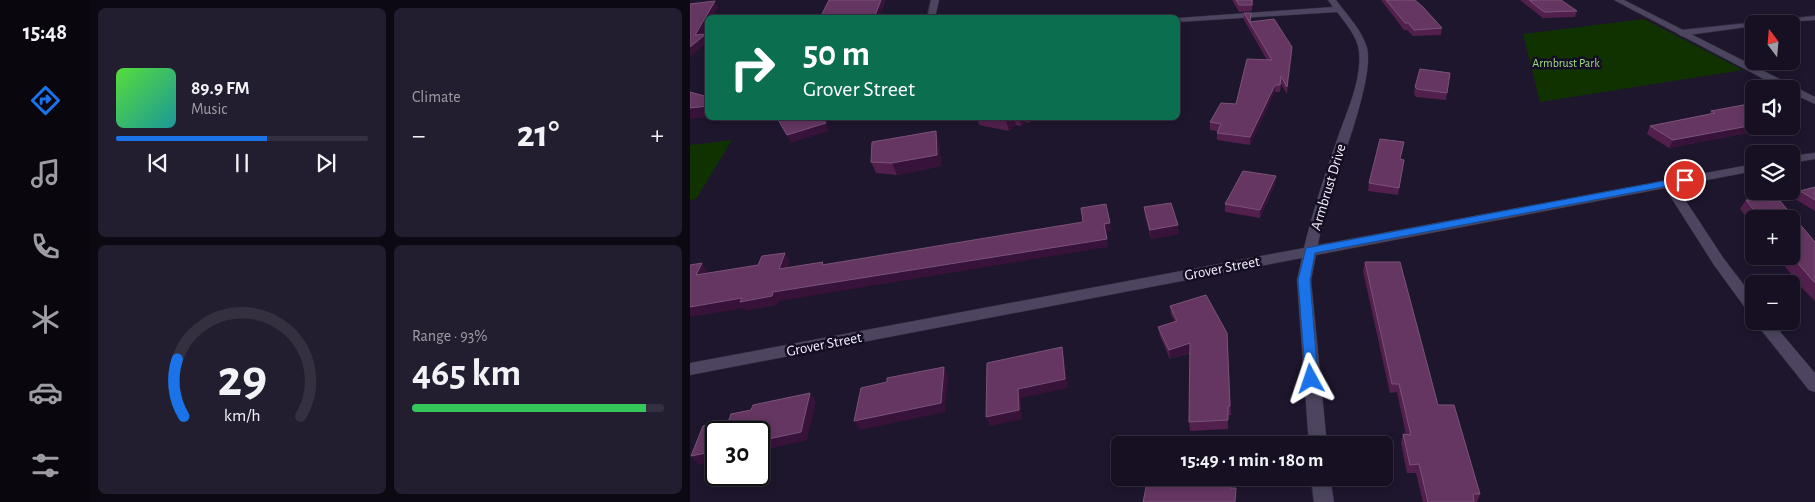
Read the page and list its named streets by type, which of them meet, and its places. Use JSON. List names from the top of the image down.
{
  "streets": {
    "street": ["Armbrust Drive", "Grover Street"]
  },
  "crossings": [
    ["Armbrust Drive", "Grover Street"]
  ],
  "parks": ["Armbrust Park"],
  "north": "top",
  "page": {
    "tabs": "15:48",
    "tile": [
      "Climate",
      ["Range · 93%", "465 km"]
    ],
    "map_buttons": ["+", "−"],
    "turn": ["50 m", "Grover Street"],
    "song": ["89.9 FM", "Music"],
    "heat": ["−", "21°", "+"],
    "limit": "30",
    "trip": "15:49 · 1 min · 180 m",
    "gauge": ["29", "km/h"]
  }
}
